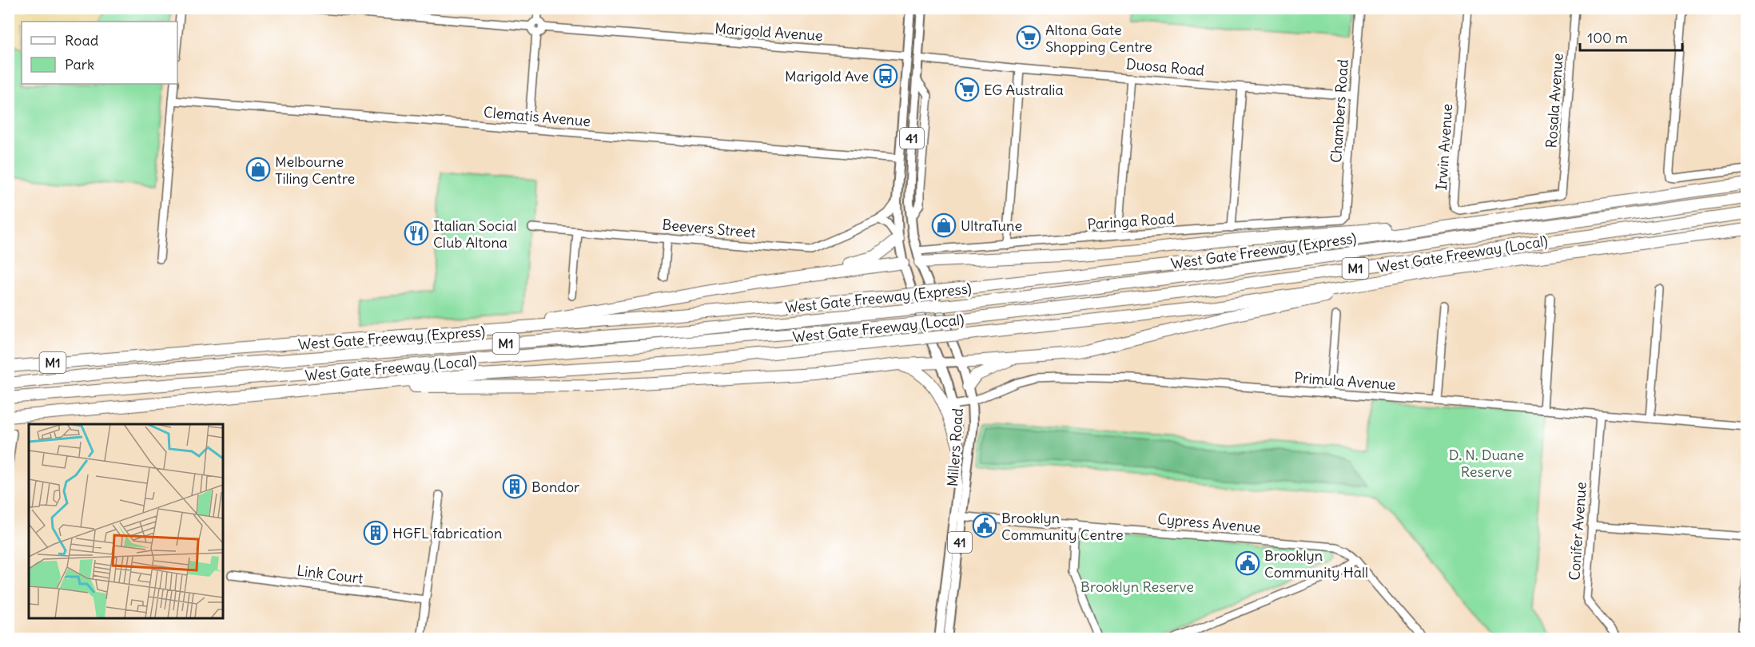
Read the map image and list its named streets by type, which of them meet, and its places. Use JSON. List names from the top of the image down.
{
  "streets": {
    "highway": ["West Gate Freeway (Express)", "West Gate Freeway (Local)", "M1"],
    "main road": ["41", "Millers Road"],
    "street": [
      "Marigold Avenue",
      "Duosa Road",
      "Rosala Avenue",
      "Chambers Road",
      "Clematis Avenue",
      "Irwin Avenue",
      "Paringa Road",
      "Beevers Street",
      "Primula Avenue",
      "Cypress Avenue",
      "Conifer Avenue",
      "Link Court"
    ]
  },
  "crossings": [
    ["Marigold Avenue", "Millers Road"],
    ["Duosa Road", "Chambers Road"],
    ["Duosa Road", "Millers Road"],
    ["Rosala Avenue", "Irwin Avenue"],
    ["Chambers Road", "Paringa Road"],
    ["Clematis Avenue", "Millers Road"],
    ["Paringa Road", "Millers Road"],
    ["Beevers Street", "Millers Road"],
    ["Primula Avenue", "Millers Road"],
    ["Primula Avenue", "Conifer Avenue"],
    ["Millers Road", "Cypress Avenue"]
  ],
  "parks": ["D. N. Duane Reserve", "Brooklyn Reserve"],
  "places": {
    "supermarket": ["Altona Gate Shopping Centre", "EG Australia"],
    "bus stop": ["Marigold Ave"],
    "shop": ["Melbourne Tiling Centre", "UltraTune"],
    "restaurant": ["Italian Social Club Altona"],
    "building": ["Bondor", "HGFL fabrication"],
    "public building": ["Brooklyn Community Centre", "Brooklyn Community Hall"]
  },
  "legend": ["Road", "Park"],
  "scale_bar": "100 m"
}
